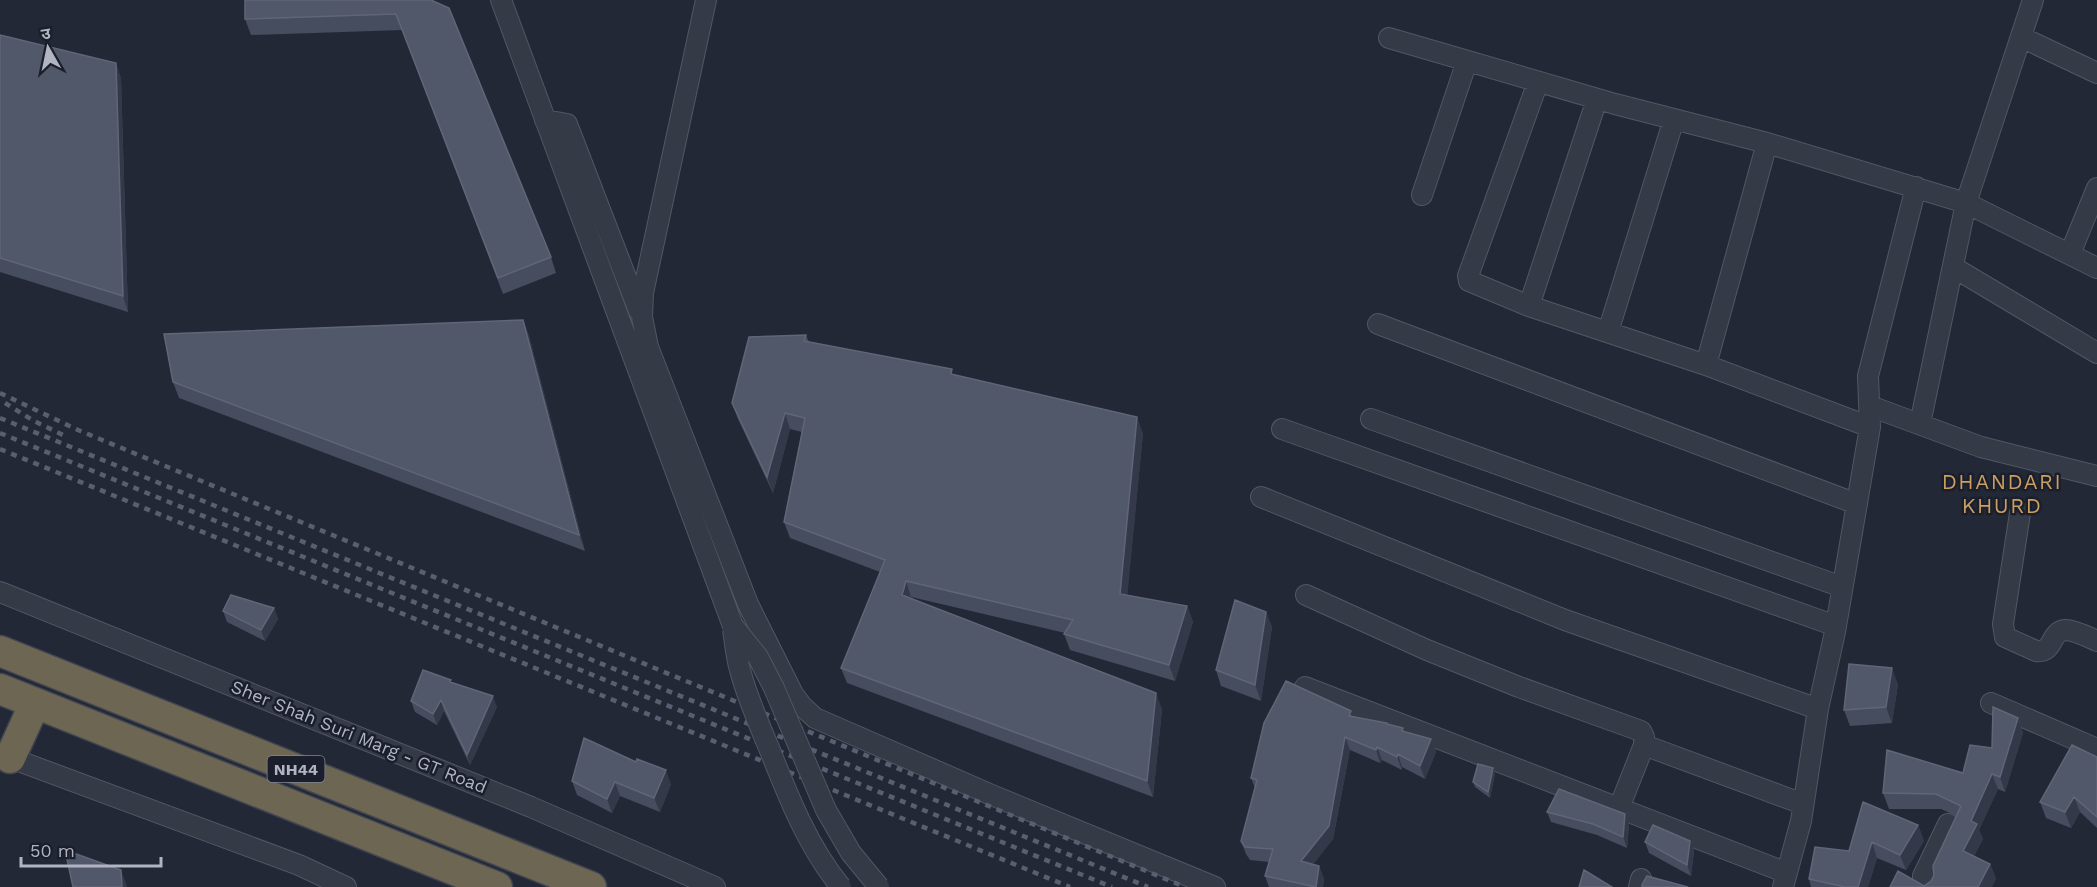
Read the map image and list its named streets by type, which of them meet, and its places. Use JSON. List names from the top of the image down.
{
  "streets": {
    "highway": ["NH44"],
    "street": ["Sher Shah Suri Marg - GT Road"]
  },
  "districts": ["DHANDARI KHURD"],
  "scale_bar": "50 m",
  "north": "top"
}
